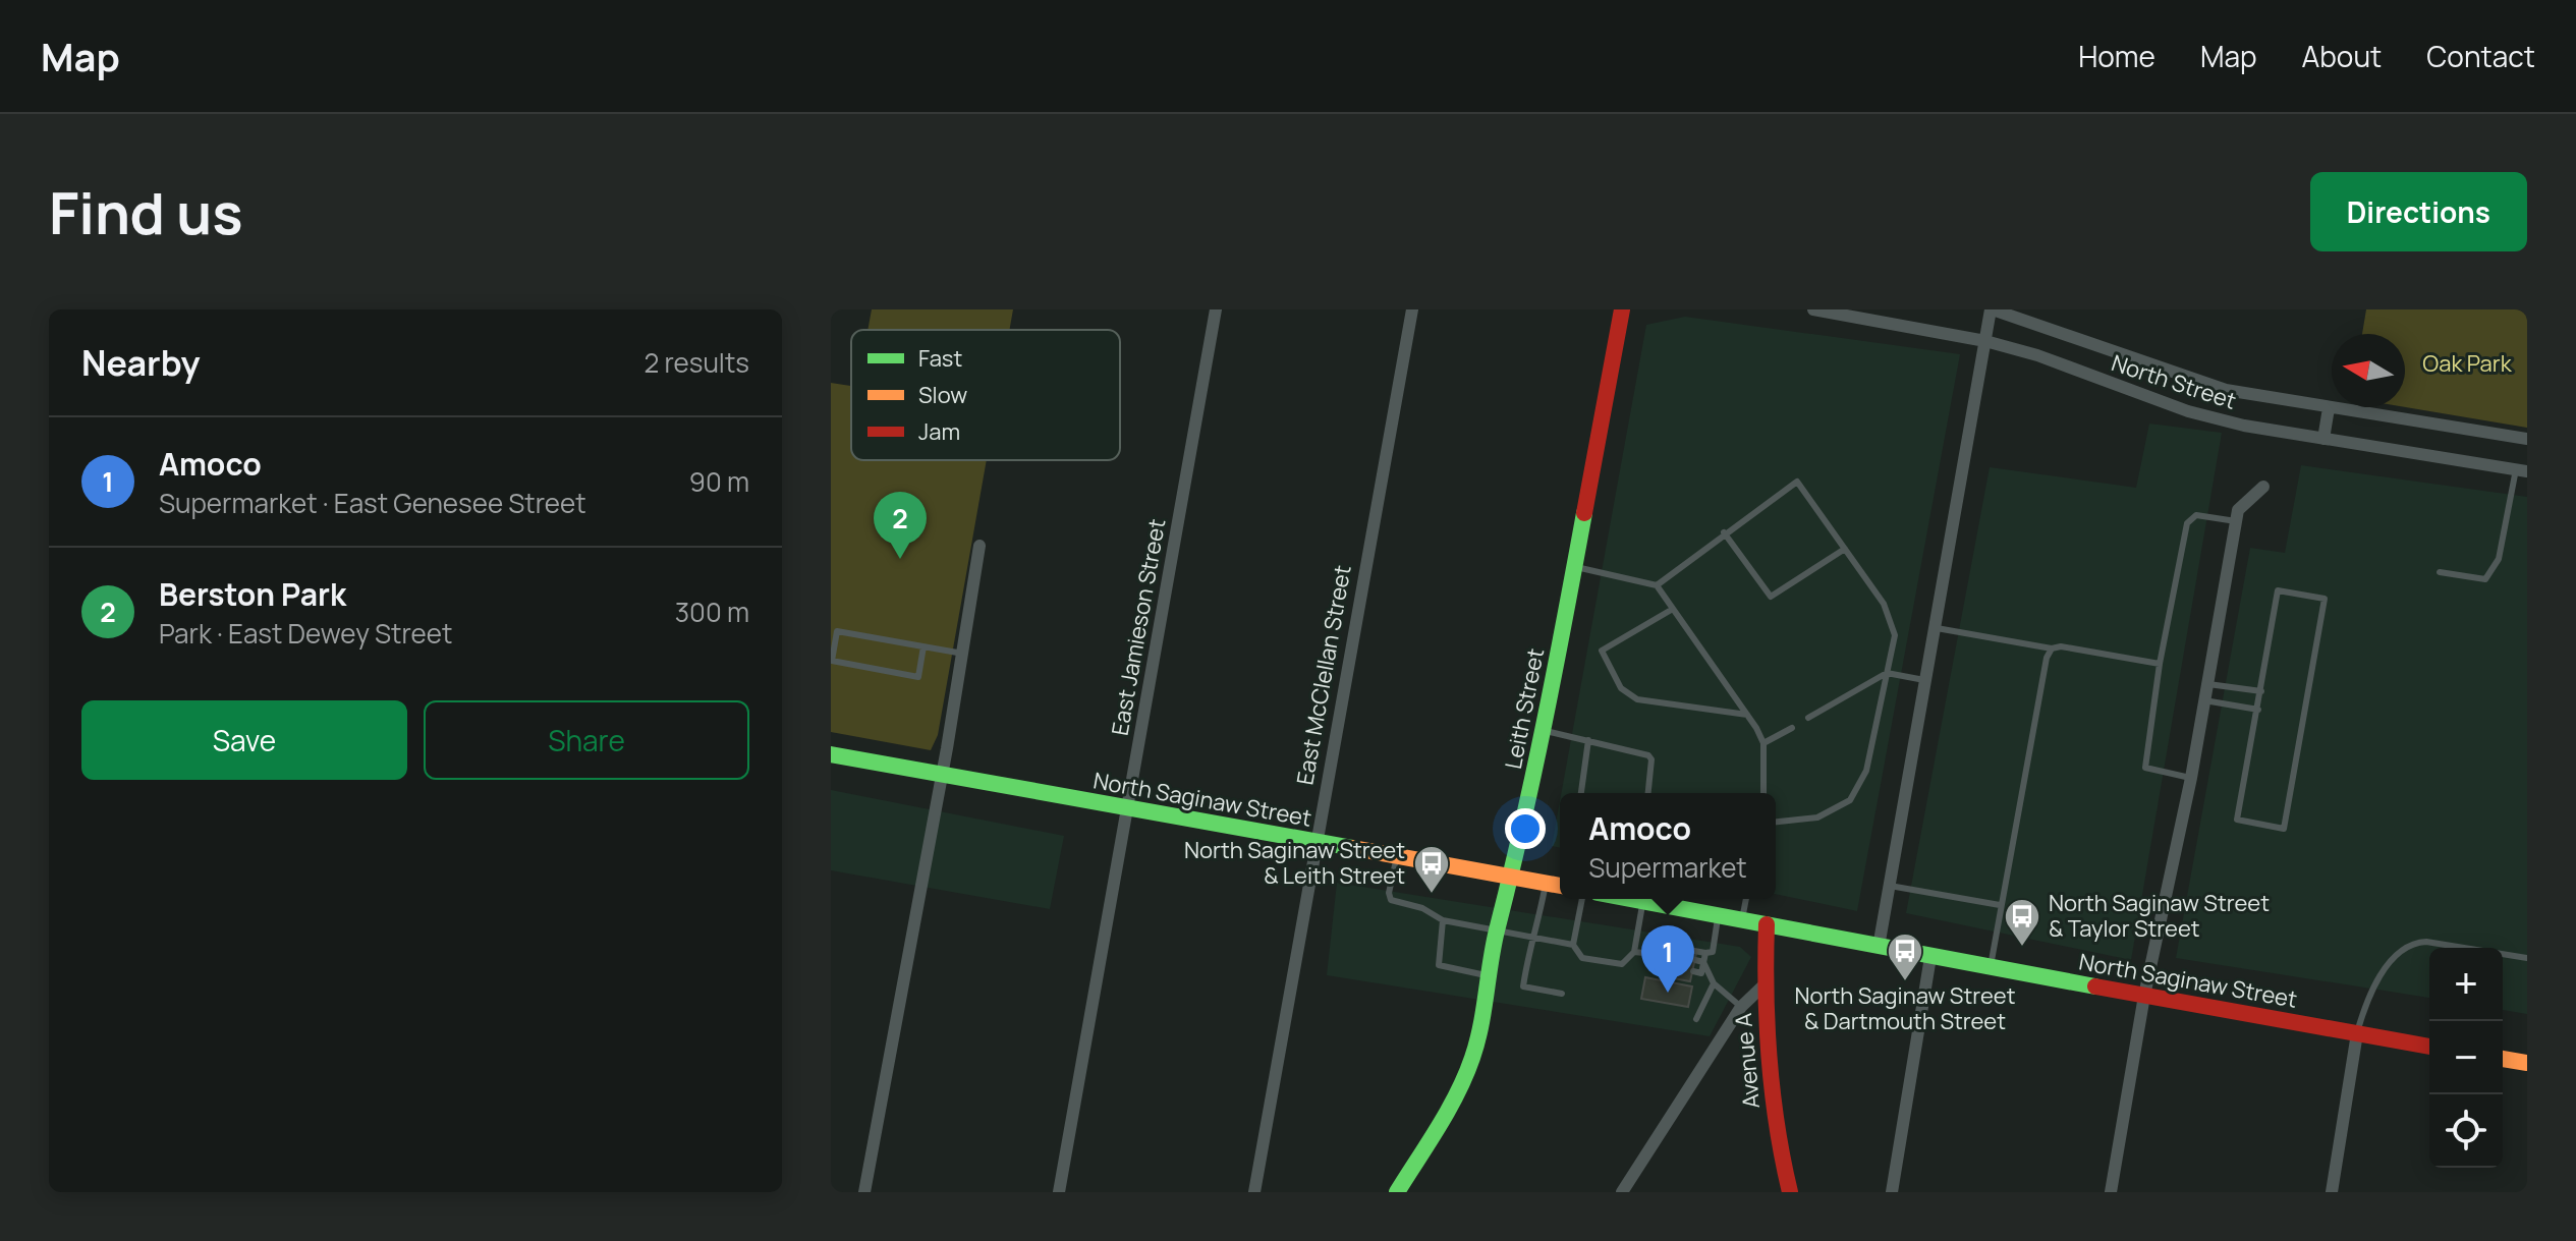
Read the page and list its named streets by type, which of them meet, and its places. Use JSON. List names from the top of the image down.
{
  "streets": {
    "main road": ["Leith Street", "North Saginaw Street", "Avenue A"],
    "street": ["North Street", "East Jamieson Street", "East McClellan Street"]
  },
  "crossings": [
    ["East Jamieson Street", "North Saginaw Street"],
    ["East McClellan Street", "North Saginaw Street"],
    ["Leith Street", "North Saginaw Street"],
    ["North Saginaw Street", "Avenue A"]
  ],
  "parks": ["Oak Park"],
  "places": {
    "bus stop": ["North Saginaw Street & Leith Street", "North Saginaw Street & Taylor Street", "North Saginaw Street & Dartmouth Street"]
  },
  "legend": ["Fast", "Slow", "Jam"],
  "north": "left",
  "page": {
    "header": "Map",
    "nav": [
      "Home",
      "Map",
      "About",
      "Contact"
    ],
    "buttons": [
      "Directions",
      ["Save", "Share"]
    ],
    "title": "Find us",
    "heading": ["Nearby", "2 results"],
    "list": [
      {
        "mark": "1",
        "name": "Amoco",
        "note": "Supermarket · East Genesee Street",
        "value": "90 m"
      },
      {
        "mark": "2",
        "name": "Berston Park",
        "note": "Park · East Dewey Street",
        "value": "300 m"
      }
    ],
    "pins": ["2", "1"],
    "popup": ["Amoco", "Supermarket"],
    "map_buttons": ["+", "−"]
  }
}
